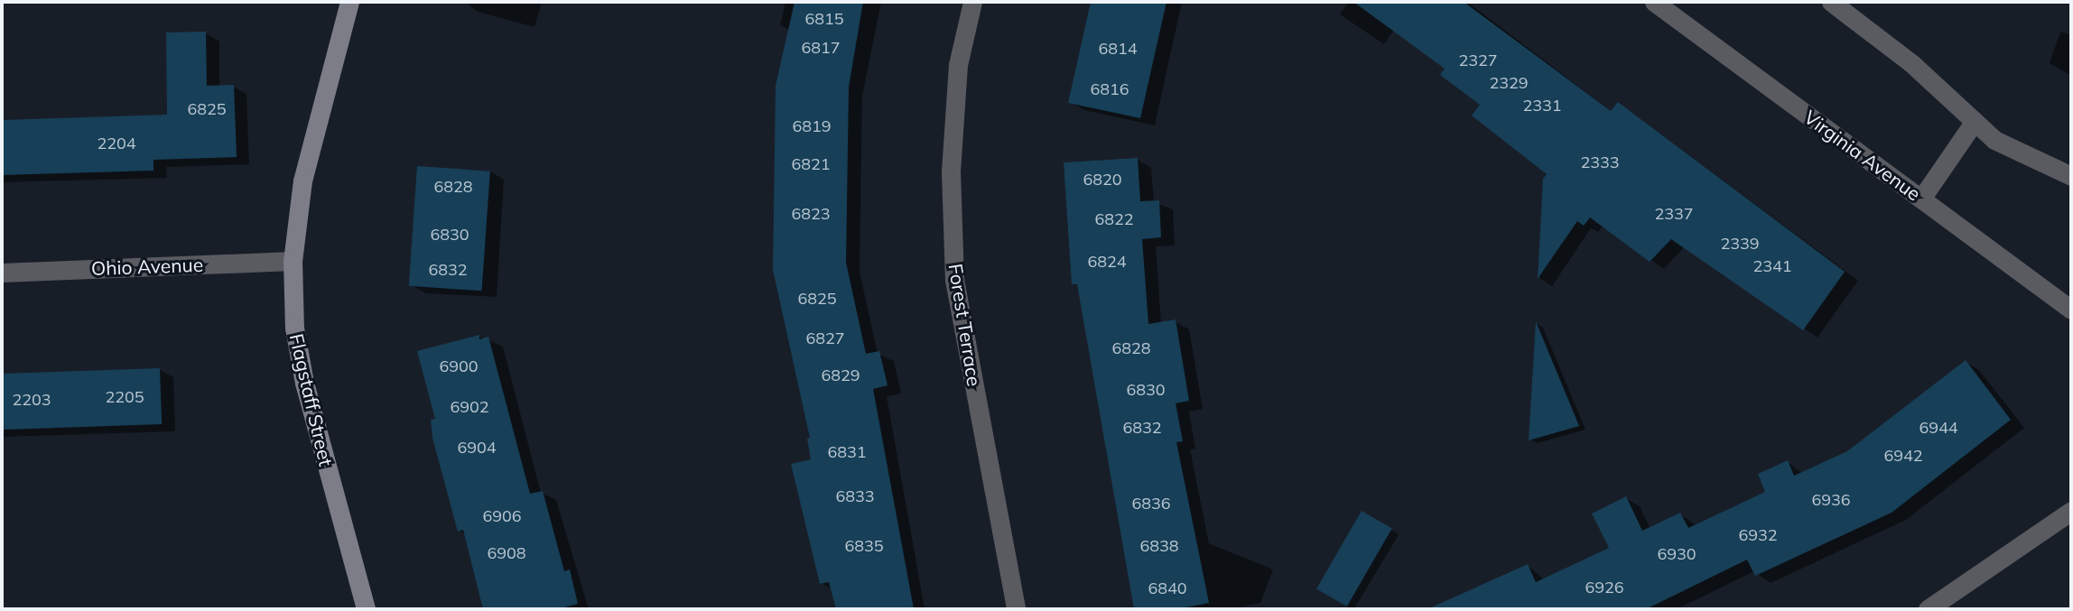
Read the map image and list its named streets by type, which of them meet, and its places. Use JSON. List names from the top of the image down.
{
  "streets": {
    "street": [
      "Virginia Avenue",
      "Ohio Avenue",
      "Forest Terrace",
      "Flagstaff Street"
    ]
  },
  "crossings": [
    ["Ohio Avenue", "Flagstaff Street"]
  ],
  "house_numbers": [
    "6815",
    "6817",
    "6814",
    "2327",
    "2329",
    "6816",
    "2331",
    "6825",
    "6819",
    "2204",
    "2333",
    "6821",
    "6820",
    "6828",
    "6823",
    "2337",
    "6822",
    "6830",
    "2339",
    "6824",
    "2341",
    "6832",
    "6825",
    "6827",
    "6828",
    "6900",
    "6829",
    "6830",
    "2205",
    "2203",
    "6902",
    "6832",
    "6944",
    "6904",
    "6831",
    "6942",
    "6833",
    "6936",
    "6836",
    "6906",
    "6932",
    "6835",
    "6838",
    "6908",
    "6930",
    "6926",
    "6840"
  ]
}
